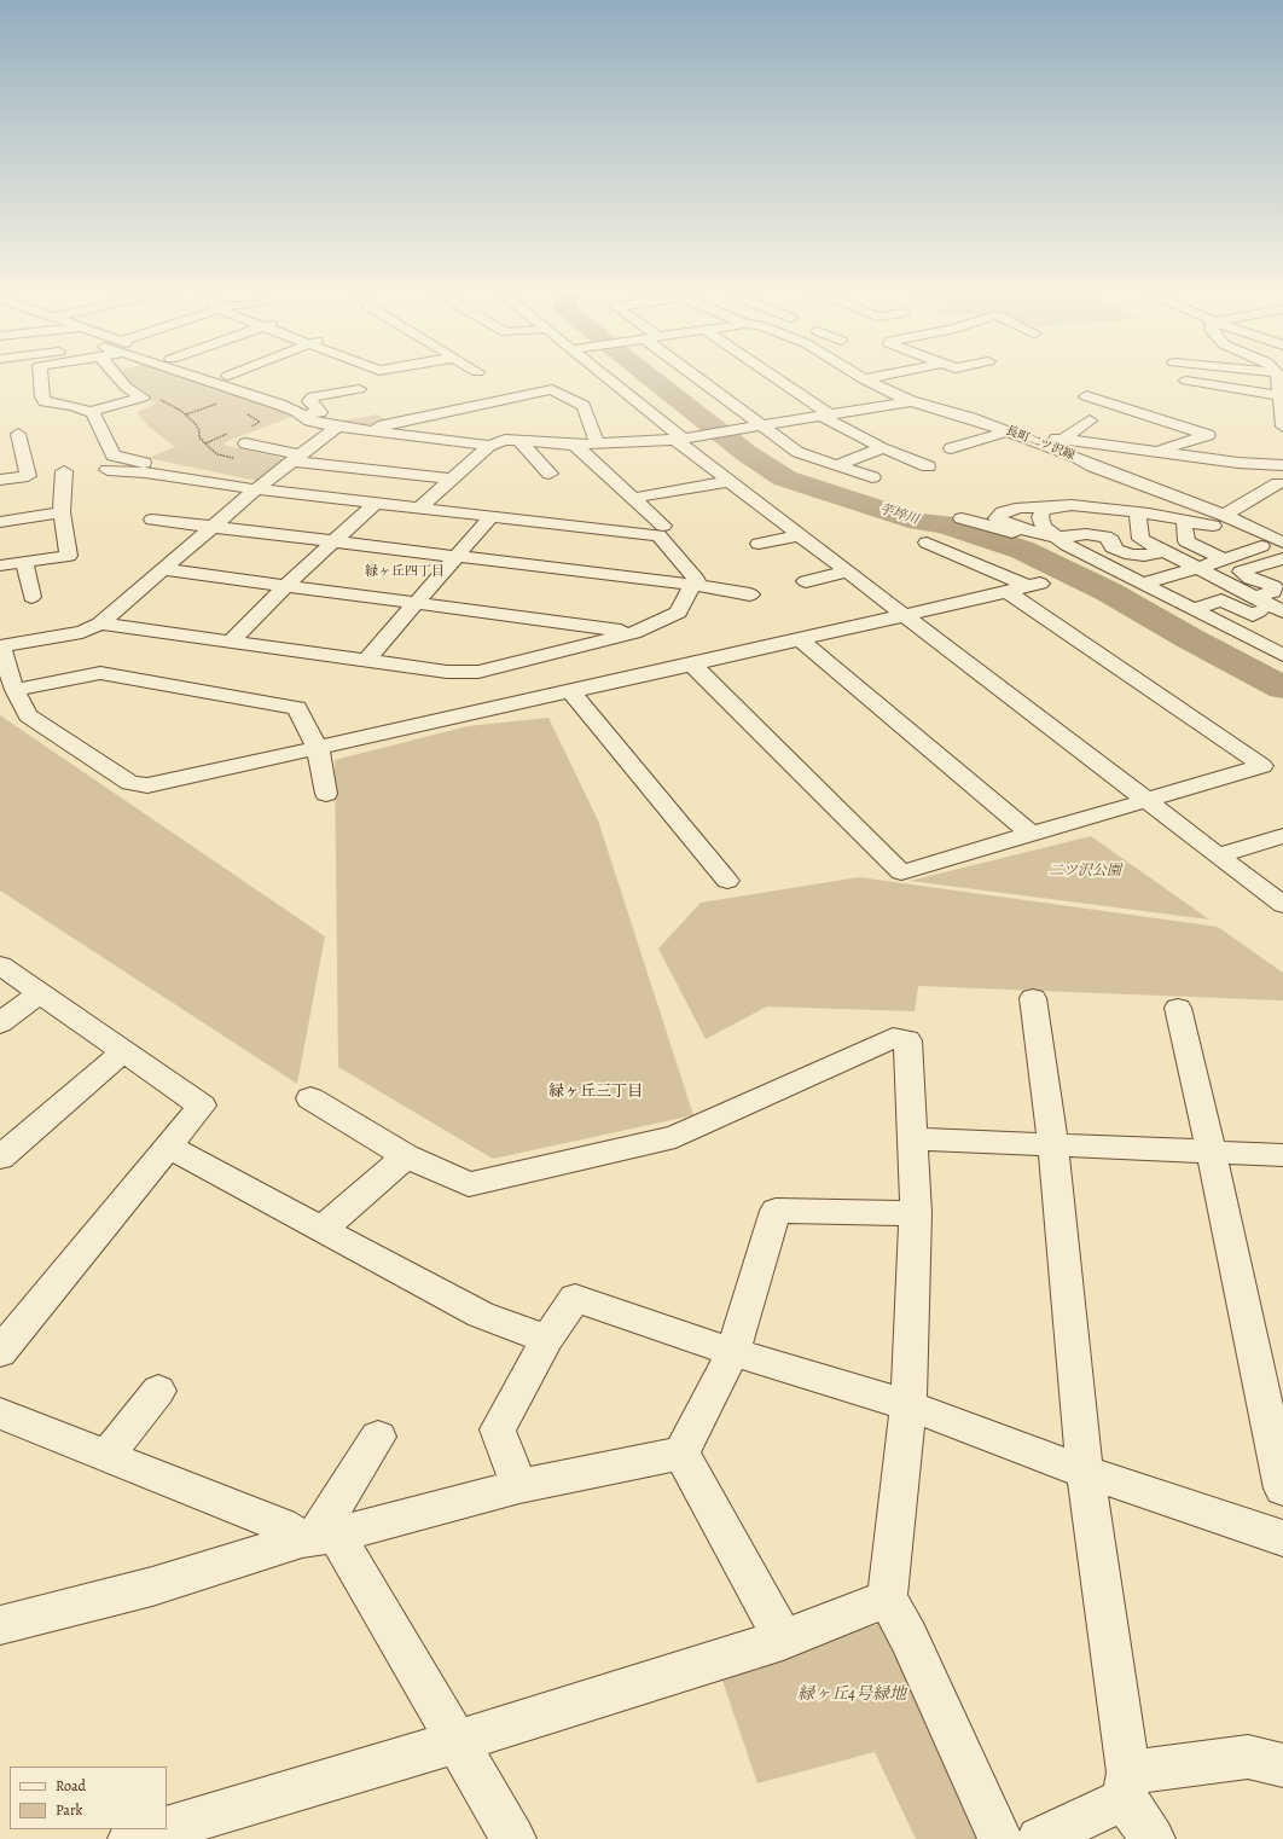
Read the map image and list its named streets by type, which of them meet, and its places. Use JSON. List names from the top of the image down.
{
  "streets": {
    "street": ["長町二ツ沢線"]
  },
  "districts": ["緑ヶ丘四丁目", "緑ヶ丘三丁目"],
  "water": ["芋埣川"],
  "parks": ["二ツ沢公園", "緑ヶ丘4号緑地"],
  "legend": ["Road", "Park"]
}
